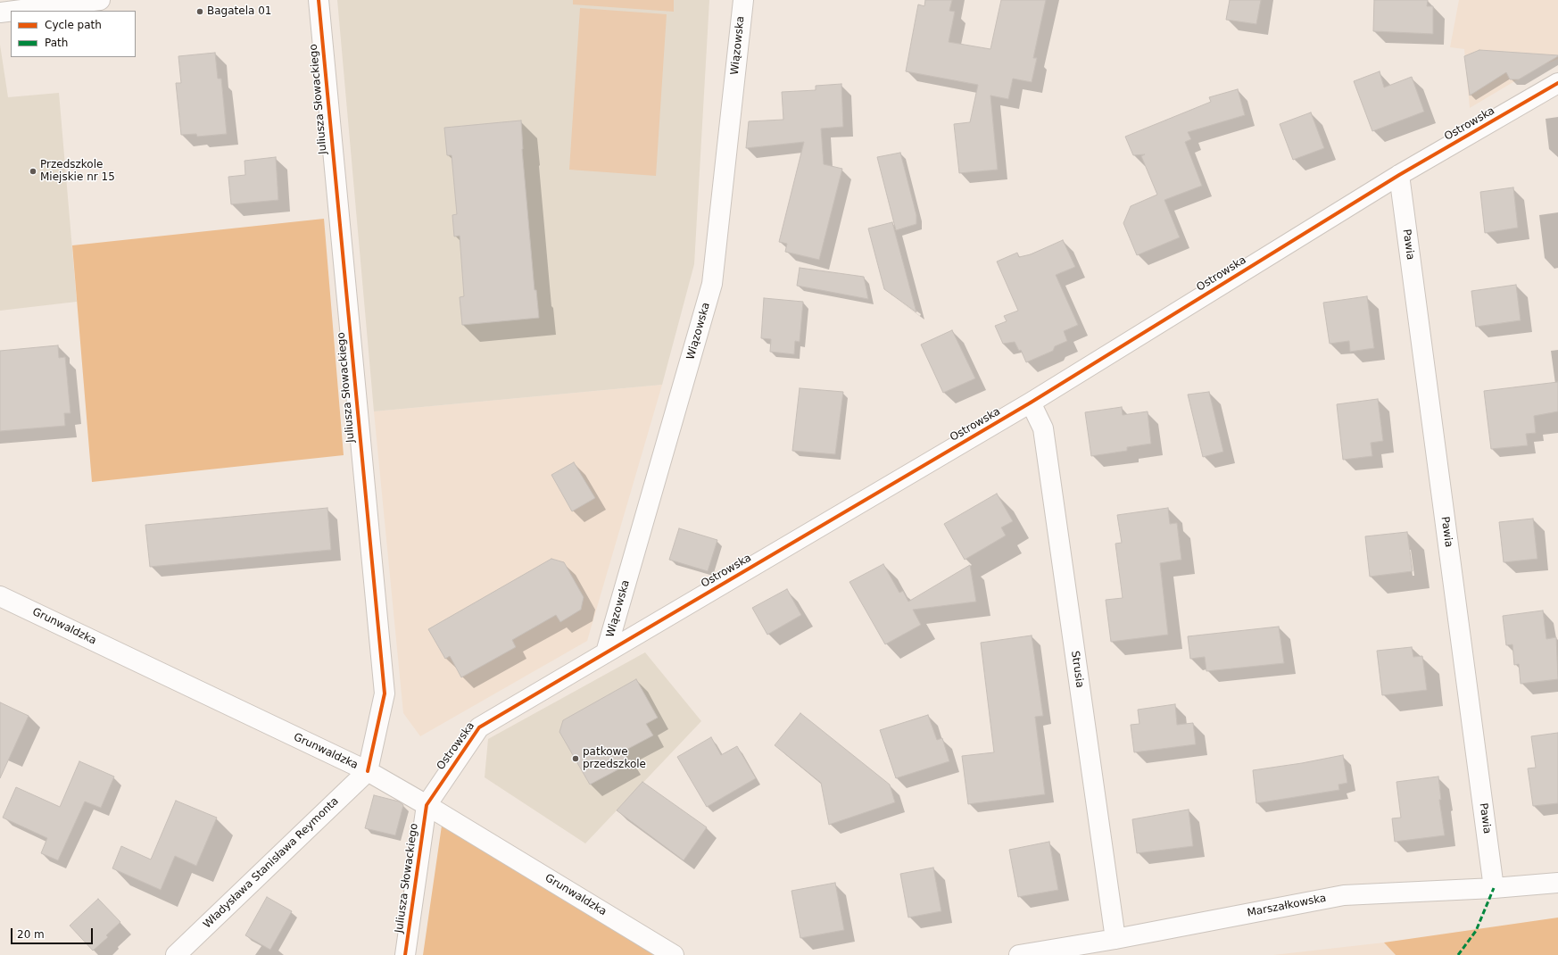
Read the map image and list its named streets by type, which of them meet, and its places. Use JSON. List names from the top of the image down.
{
  "streets": {
    "street": [
      "Wiązowska",
      "Juliusza Słowackiego",
      "Ostrowska",
      "Pawia",
      "Grunwaldzka",
      "Strusia",
      "Władysława Stanisława Reymonta",
      "Marszałkowska"
    ]
  },
  "crossings": [
    ["Wiązowska", "Ostrowska"],
    ["Juliusza Słowackiego", "Ostrowska"],
    ["Juliusza Słowackiego", "Grunwaldzka"],
    ["Juliusza Słowackiego", "Władysława Stanisława Reymonta"],
    ["Ostrowska", "Pawia"],
    ["Ostrowska", "Grunwaldzka"],
    ["Ostrowska", "Strusia"],
    ["Pawia", "Marszałkowska"],
    ["Grunwaldzka", "Władysława Stanisława Reymonta"],
    ["Strusia", "Marszałkowska"]
  ],
  "places": ["Bagatela 01", "Przedszkole Miejskie nr 15", "patkowe przedszkole"],
  "legend": ["Cycle path", "Path"],
  "scale_bar": "20 m"
}
